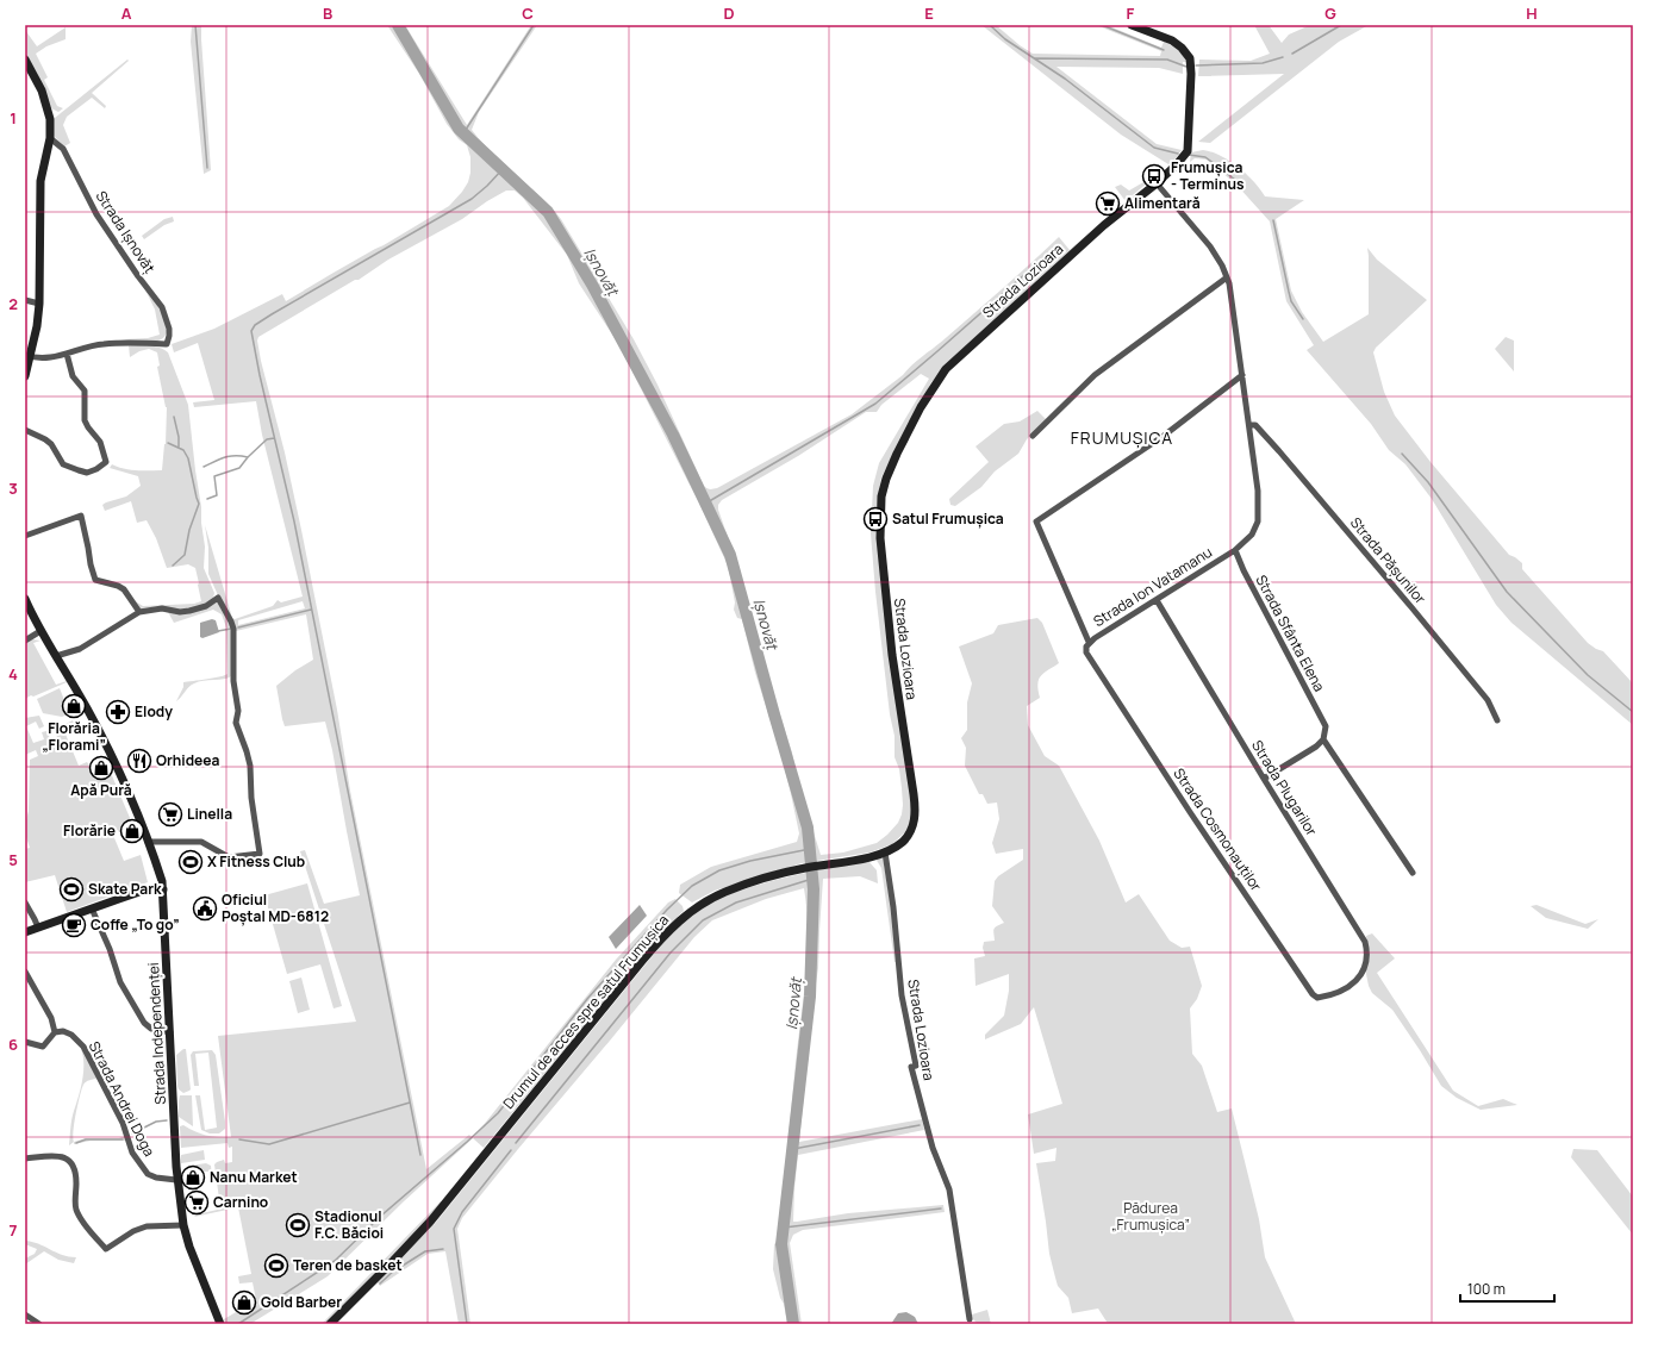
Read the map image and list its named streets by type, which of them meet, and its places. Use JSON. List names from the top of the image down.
{
  "streets": {
    "street": [
      "Strada Ișnovăț",
      "Strada Lozioara",
      "Strada Pășunilor",
      "Strada Ion Vatamanu",
      "Strada Sfânta Elena",
      "Strada Plugarilor",
      "Strada Cosmonauților",
      "Drumul de acces spre satul Frumușica",
      "Strada Independenței",
      "Strada Andrei Doga"
    ]
  },
  "crossings": [
    ["Strada Lozioara", "Drumul de acces spre satul Frumușica"],
    ["Strada Ion Vatamanu", "Strada Sfânta Elena"],
    ["Strada Ion Vatamanu", "Strada Plugarilor"],
    ["Strada Ion Vatamanu", "Strada Cosmonauților"],
    ["Strada Plugarilor", "Strada Cosmonauților"],
    ["Strada Independenței", "Strada Andrei Doga"]
  ],
  "districts": ["FRUMUȘICA"],
  "water": ["Ișnovăț"],
  "parks": ["Pădurea „Frumușica”"],
  "places": {
    "bus stop": ["Frumușica - Terminus", "Satul Frumușica"],
    "supermarket": ["Alimentară", "Linella", "Carnino"],
    "shop": [
      "Florăria „Florami”",
      "Apă Pură",
      "Florărie",
      "Nanu Market",
      "Gold Barber"
    ],
    "pharmacy": ["Elody"],
    "restaurant": ["Orhideea"],
    "sports": [
      "X Fitness Club",
      "Skate Park",
      "Stadionul F.C. Băcioi",
      "Teren de basket"
    ],
    "public building": ["Oficiul Poștal MD-6812"],
    "cafe": ["Coffe „To go”"]
  },
  "scale_bar": "100 m",
  "grid": {
    "columns": [
      "A",
      "B",
      "C",
      "D",
      "E",
      "F",
      "G",
      "H"
    ],
    "rows": [
      "1",
      "2",
      "3",
      "4",
      "5",
      "6",
      "7"
    ]
  }
}
